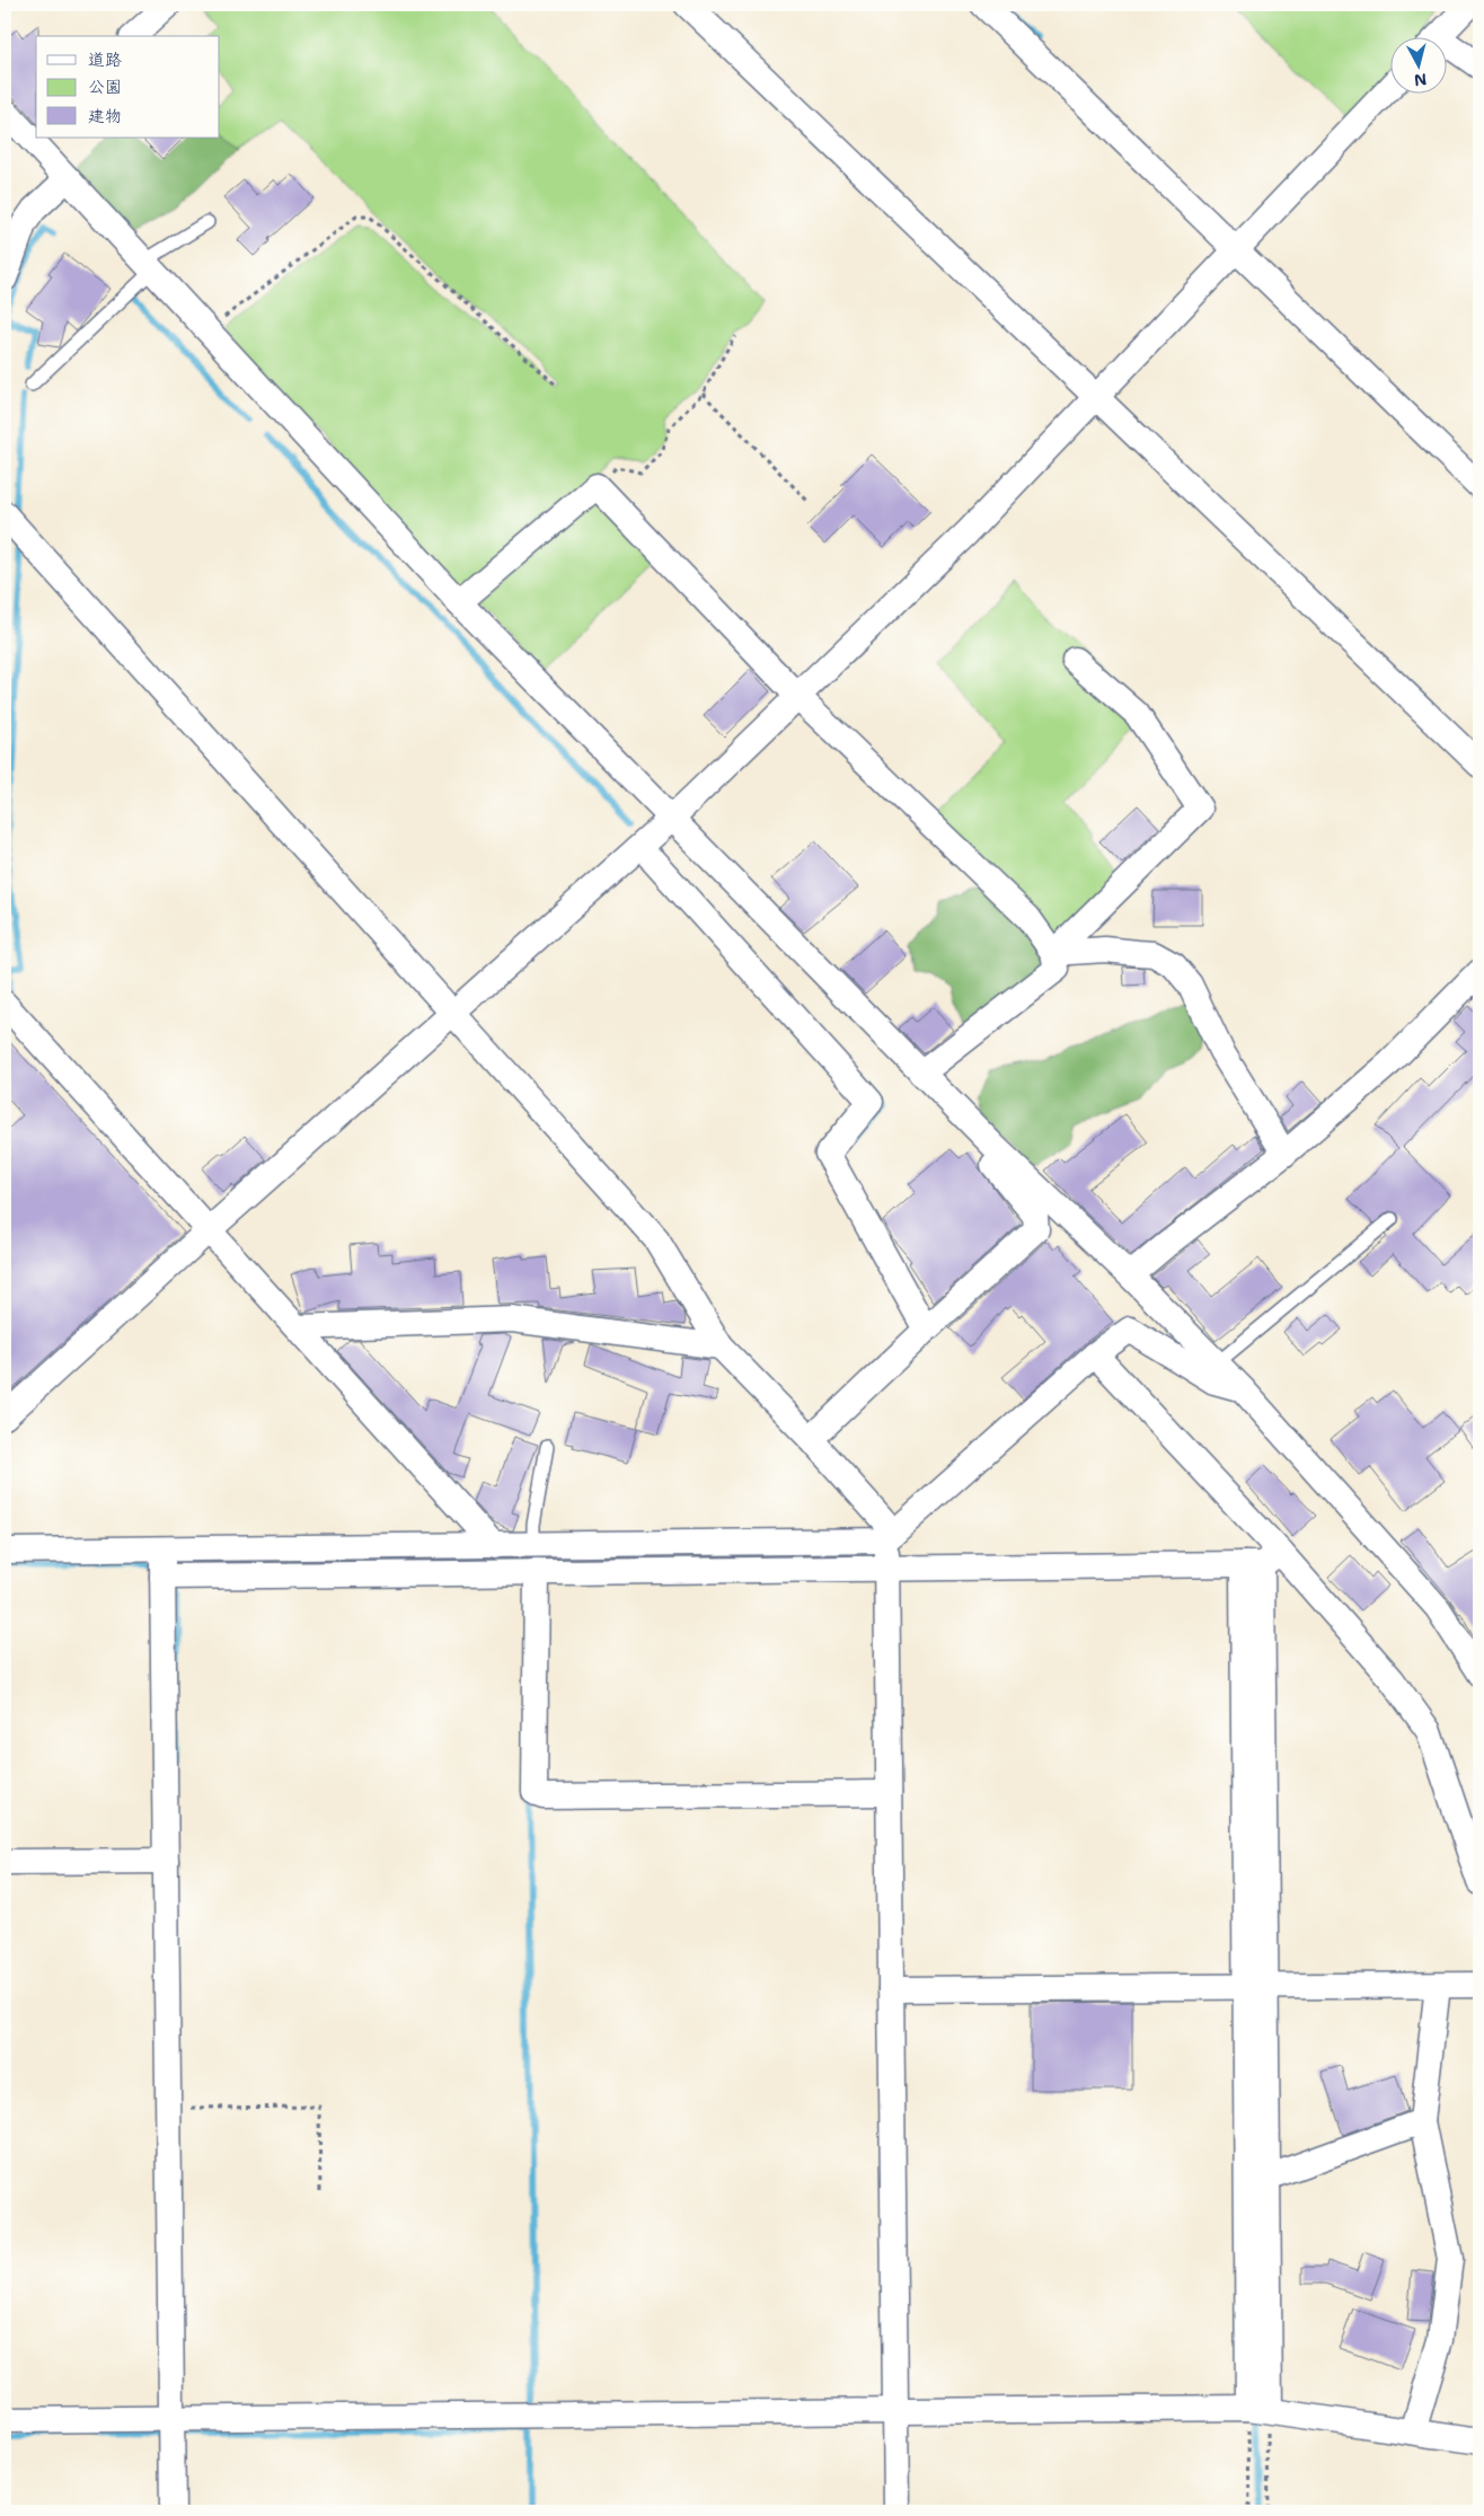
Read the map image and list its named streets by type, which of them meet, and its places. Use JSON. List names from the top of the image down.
{
  "legend": ["道路", "公園", "建物"],
  "north": "bottom"
}
